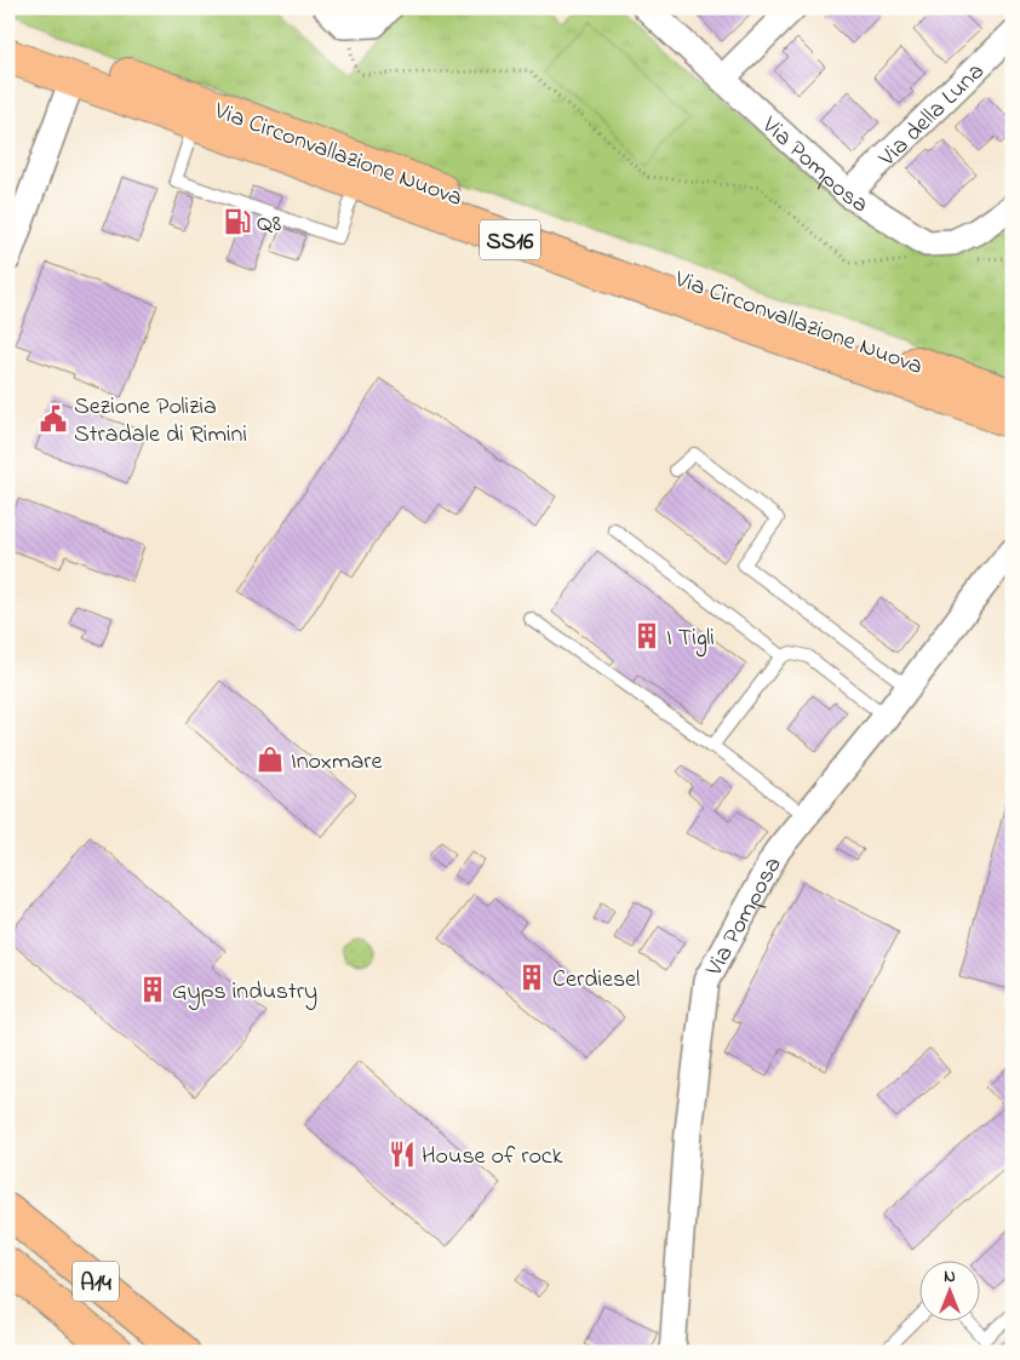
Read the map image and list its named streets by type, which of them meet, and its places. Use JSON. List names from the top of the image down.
{
  "streets": {
    "main road": ["Via Circonvallazione Nuova", "SS16", "A14"],
    "street": ["Via della Luna", "Via Pomposa"]
  },
  "crossings": [
    ["Via della Luna", "Via Pomposa"]
  ],
  "places": {
    "fuel station": ["Q8"],
    "public building": ["Sezione Polizia Stradale di Rimini"],
    "building": ["I Tigli", "Cerdiesel", "Gyps industry"],
    "shop": ["Inoxmare"],
    "restaurant": ["House of rock"]
  },
  "north": "top"
}
